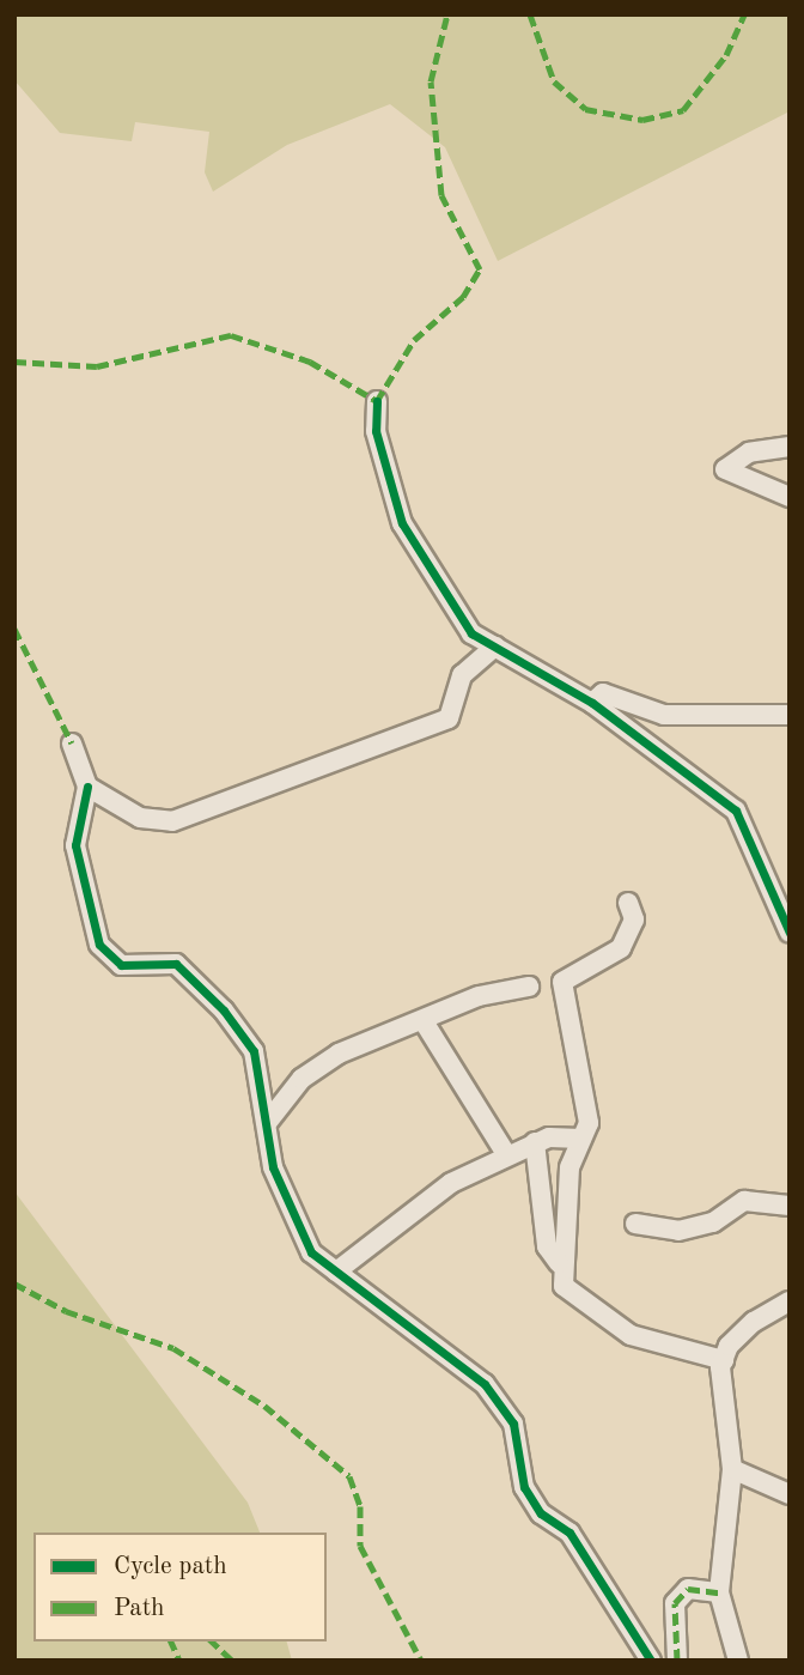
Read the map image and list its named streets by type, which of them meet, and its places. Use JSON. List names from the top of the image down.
{
  "legend": ["Cycle path", "Path"]
}
